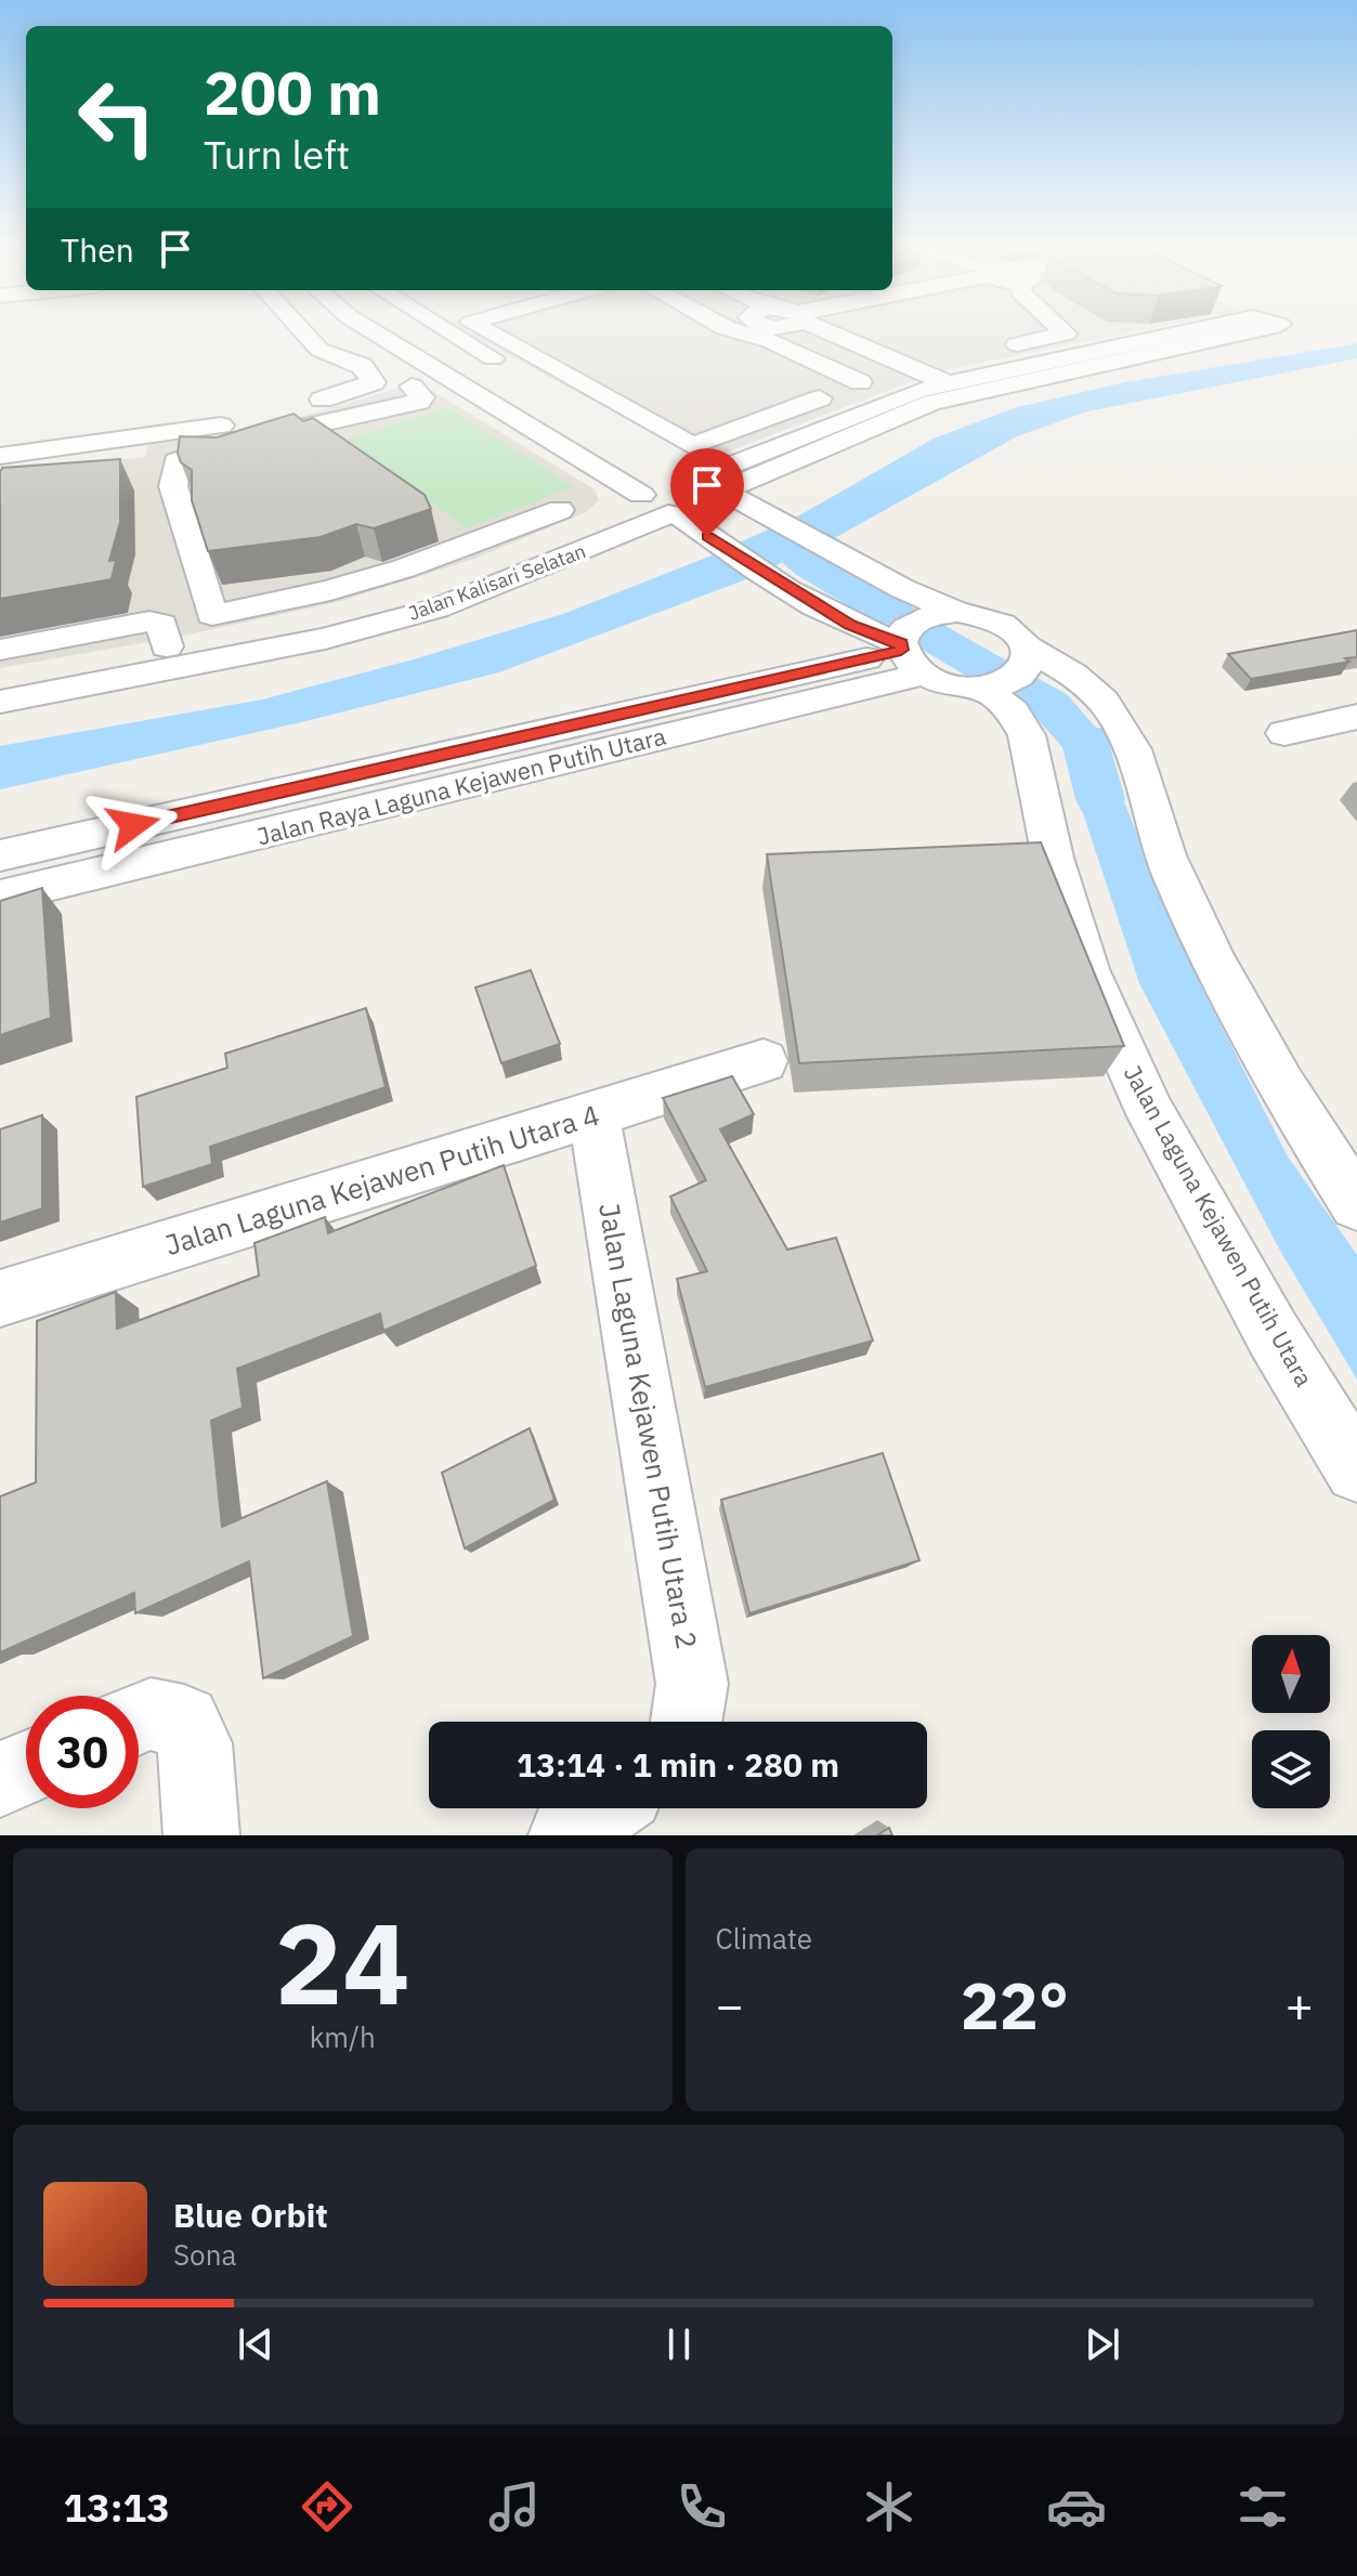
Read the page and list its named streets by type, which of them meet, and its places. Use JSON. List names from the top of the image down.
{
  "streets": {
    "street": [
      "Jalan Kalisari Selatan",
      "Jalan Raya Laguna Kejawen Putih Utara",
      "Jalan Laguna Kejawen Putih Utara 4",
      "Jalan Laguna Kejawen Putih Utara",
      "Jalan Laguna Kejawen Putih Utara 2"
    ]
  },
  "crossings": [
    ["Jalan Raya Laguna Kejawen Putih Utara", "Jalan Laguna Kejawen Putih Utara"],
    ["Jalan Laguna Kejawen Putih Utara 4", "Jalan Laguna Kejawen Putih Utara 2"]
  ],
  "north": "top",
  "page": {
    "turn": ["200 m", "Turn left"],
    "then": "Then",
    "limit": "30",
    "trip": "13:14 · 1 min · 280 m",
    "tile": [
      ["24", "km/h"],
      "Climate"
    ],
    "heat": ["−", "22°", "+"],
    "song": ["Blue Orbit", "Sona"],
    "tabs": "13:13"
  }
}
